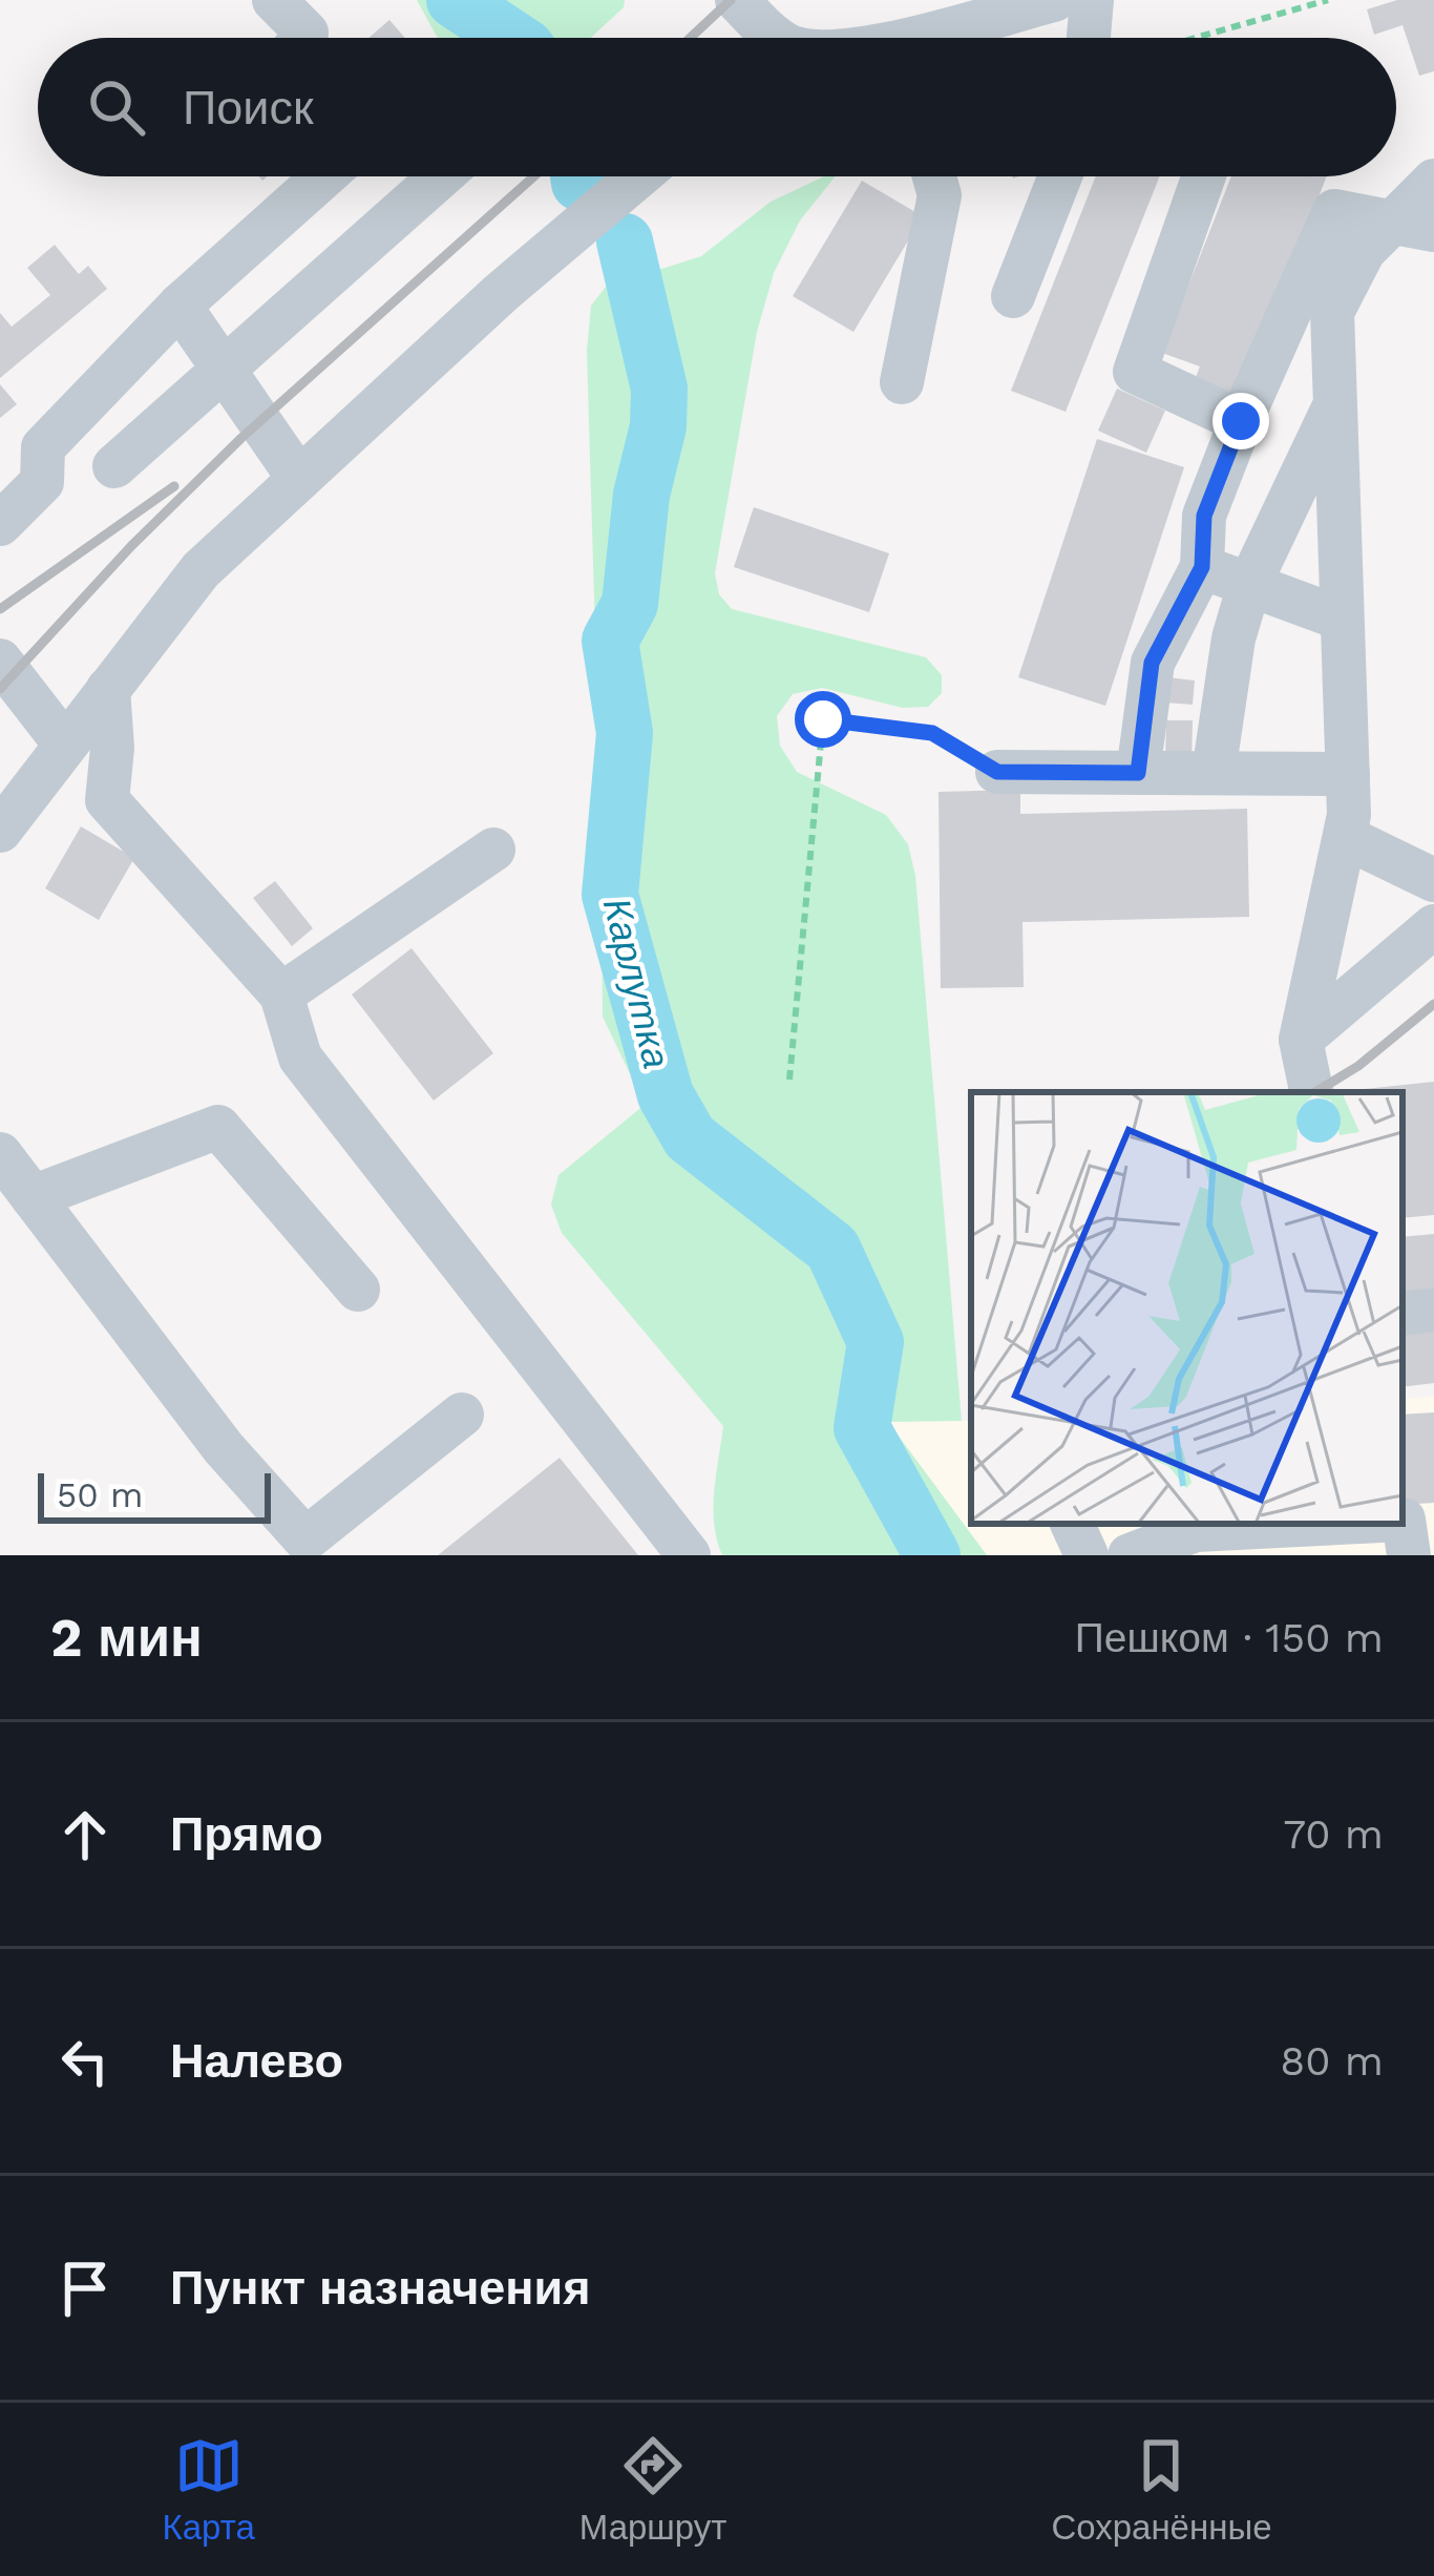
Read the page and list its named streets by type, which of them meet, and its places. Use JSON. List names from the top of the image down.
{
  "water": ["Карлутка"],
  "scale_bar": "50 m",
  "page": {
    "search": "Поиск",
    "scale": "50 m",
    "heading": ["2 мин", "Пешком · 150 m"],
    "list": [
      ["Прямо", "70 m"],
      ["Налево", "80 m"],
      "Пункт назначения"
    ],
    "nav": ["Карта", "Маршрут", "Сохранённые"]
  }
}
